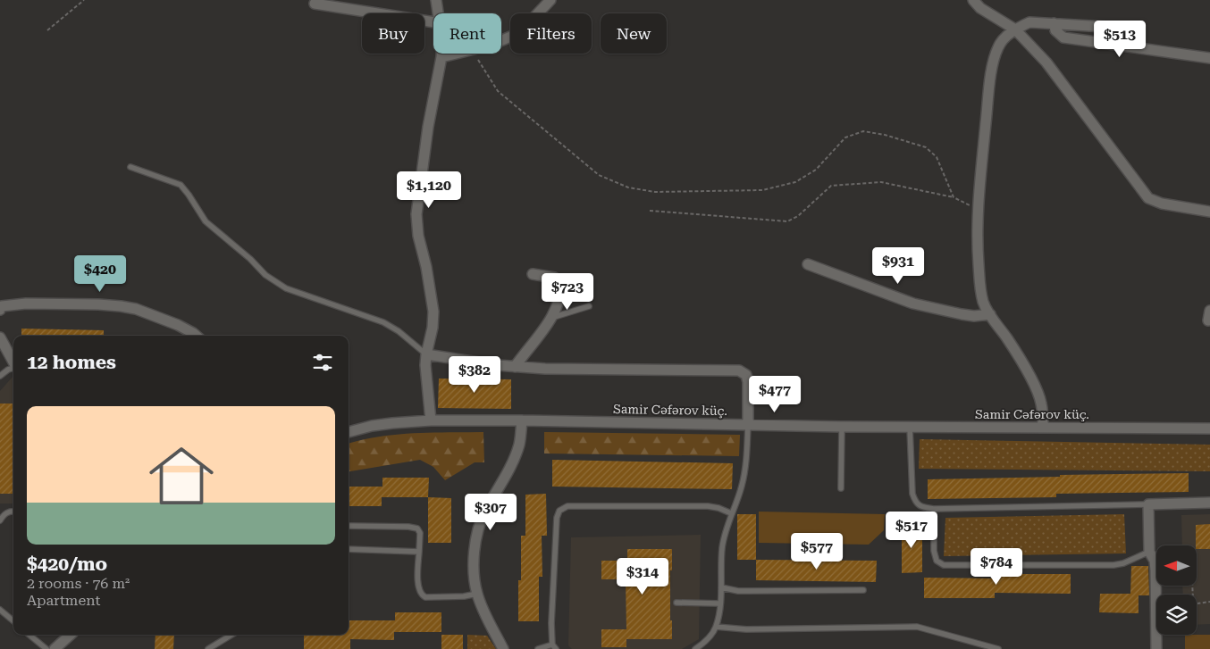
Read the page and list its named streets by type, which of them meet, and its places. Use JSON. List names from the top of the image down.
{
  "streets": {
    "street": ["Samir Cəfərov küç."]
  },
  "north": "left",
  "page": {
    "chip": [
      "Buy",
      "Rent",
      "Filters",
      "New"
    ],
    "price": [
      "$513",
      "$1,120",
      "$931",
      "$420",
      "$723",
      "$382",
      "$477",
      "$307",
      "$517",
      "$577",
      "$784",
      "$314"
    ],
    "heading": "12 homes",
    "list": [
      {
        "name": "$420/mo",
        "note": "2 rooms · 76 m² · Apartment"
      }
    ]
  }
}
